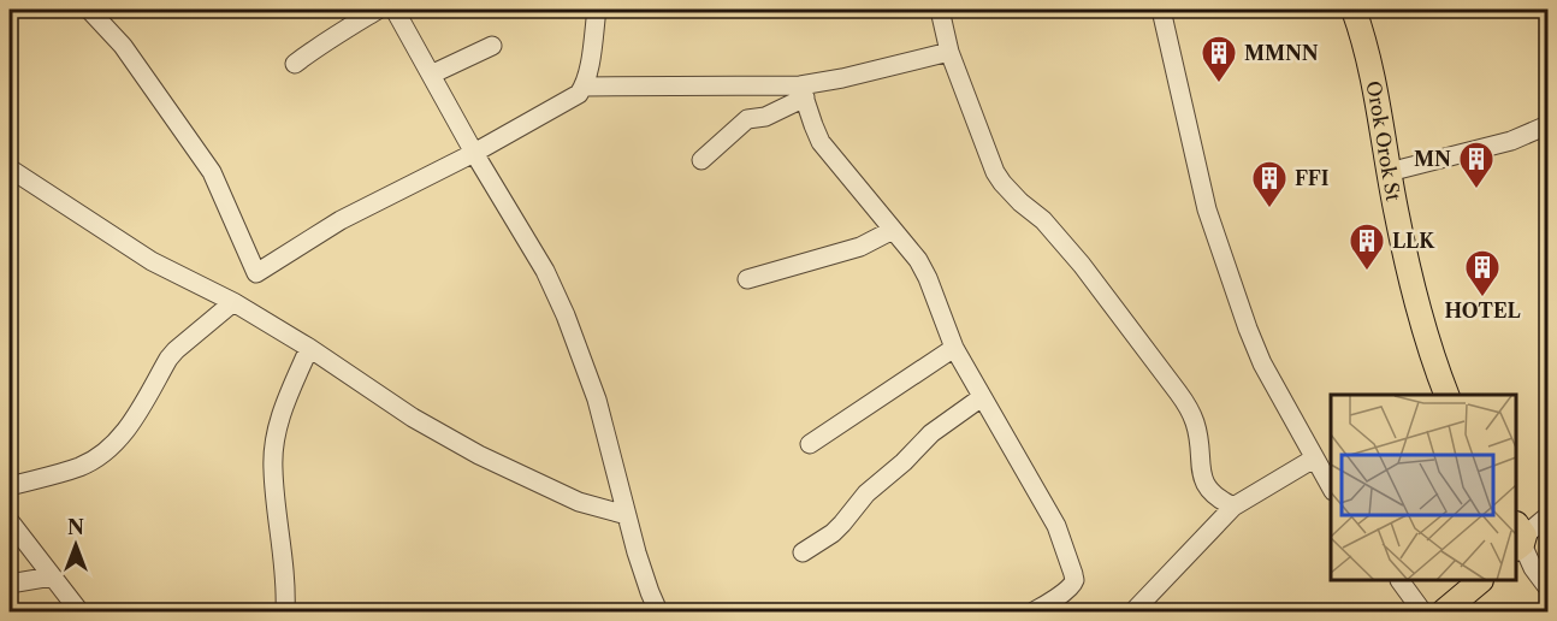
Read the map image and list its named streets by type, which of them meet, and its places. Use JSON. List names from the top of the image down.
{
  "streets": {
    "main road": ["Orok Orok St"]
  },
  "places": {
    "building": [
      "MMNN",
      "MN",
      "FFI",
      "LLK",
      "HOTEL"
    ]
  },
  "north": "top"
}
